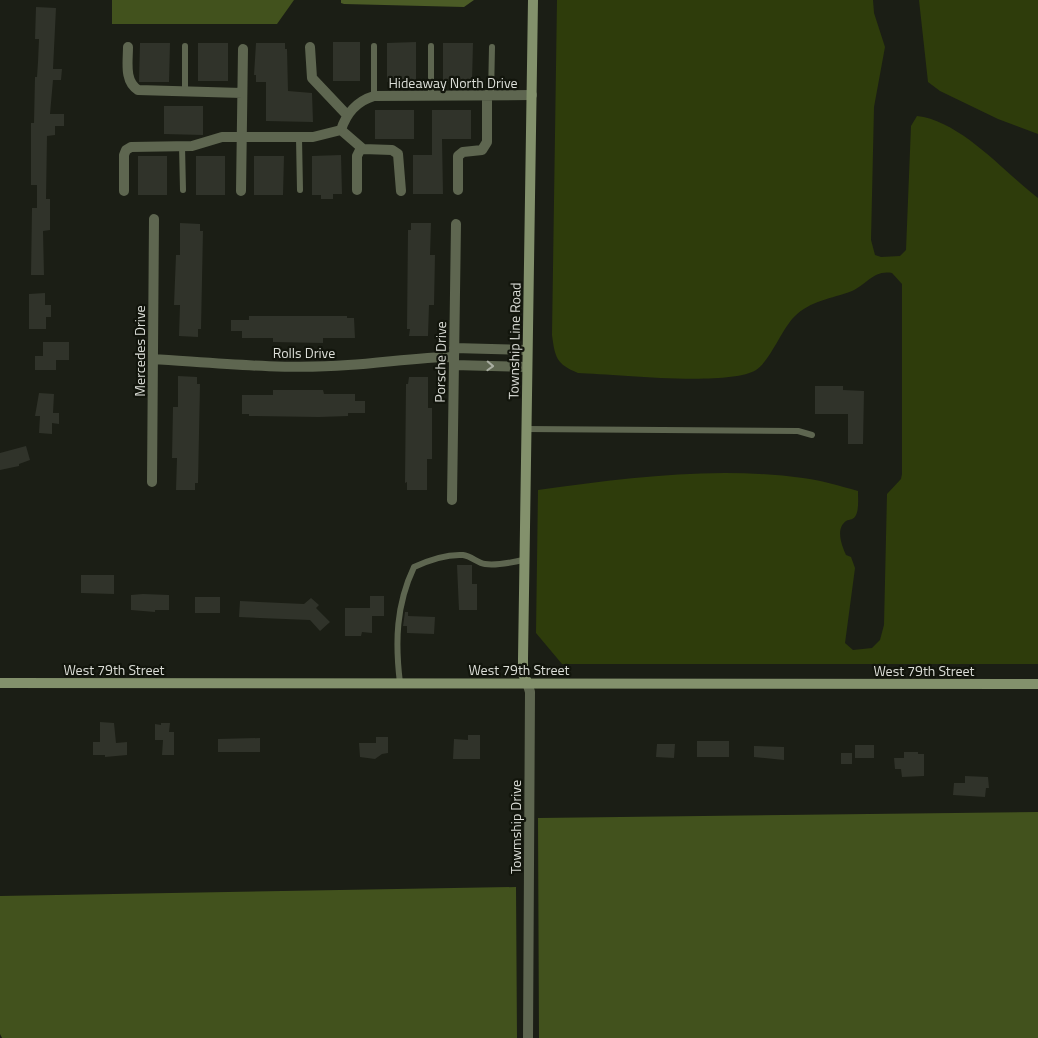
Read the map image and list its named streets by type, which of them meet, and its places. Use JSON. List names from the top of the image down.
{
  "streets": {
    "main road": ["Township Line Road", "West 79th Street"],
    "street": [
      "Hideaway North Drive",
      "Mercedes Drive",
      "Rolls Drive",
      "Porsche Drive",
      "Towmship Drive"
    ]
  },
  "crossings": [
    ["Hideaway North Drive", "Township Line Road"],
    ["Township Line Road", "Rolls Drive"],
    ["Township Line Road", "West 79th Street"],
    ["Township Line Road", "Towmship Drive"],
    ["Mercedes Drive", "Rolls Drive"],
    ["Rolls Drive", "Porsche Drive"],
    ["West 79th Street", "Towmship Drive"]
  ]
}
